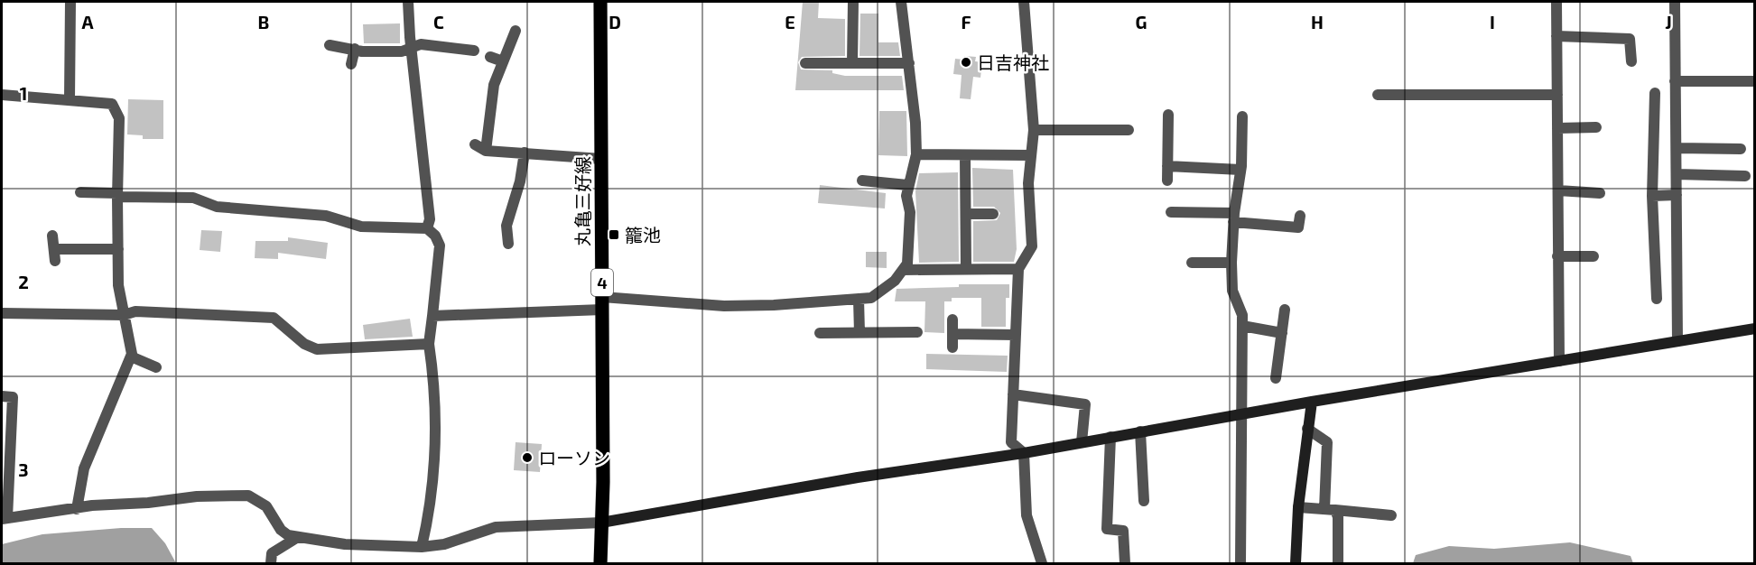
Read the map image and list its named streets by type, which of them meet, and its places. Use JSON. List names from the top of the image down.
{
  "streets": {
    "main road": ["丸亀三好線", "4"]
  },
  "places": {
    "other": ["日吉神社", "ローソン"],
    "transit": ["籠池"]
  },
  "grid": {
    "columns": [
      "A",
      "B",
      "C",
      "D",
      "E",
      "F",
      "G",
      "H",
      "I",
      "J"
    ],
    "rows": ["1", "2", "3"]
  }
}
